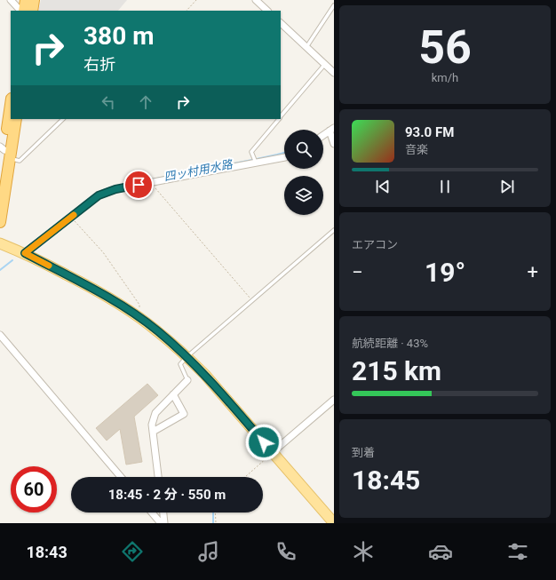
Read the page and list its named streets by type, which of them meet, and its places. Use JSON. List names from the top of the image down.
{
  "water": ["四ッ村用水路"],
  "page": {
    "tile": [
      ["56", "km/h"],
      "エアコン",
      ["航続距離 · 43%", "215 km"],
      ["到着", "18:45"]
    ],
    "turn": ["380 m", "右折"],
    "song": ["93.0 FM", "音楽"],
    "heat": ["−", "19°", "+"],
    "limit": "60",
    "trip": "18:45 · 2 分 · 550 m",
    "tabs": "18:43"
  }
}
